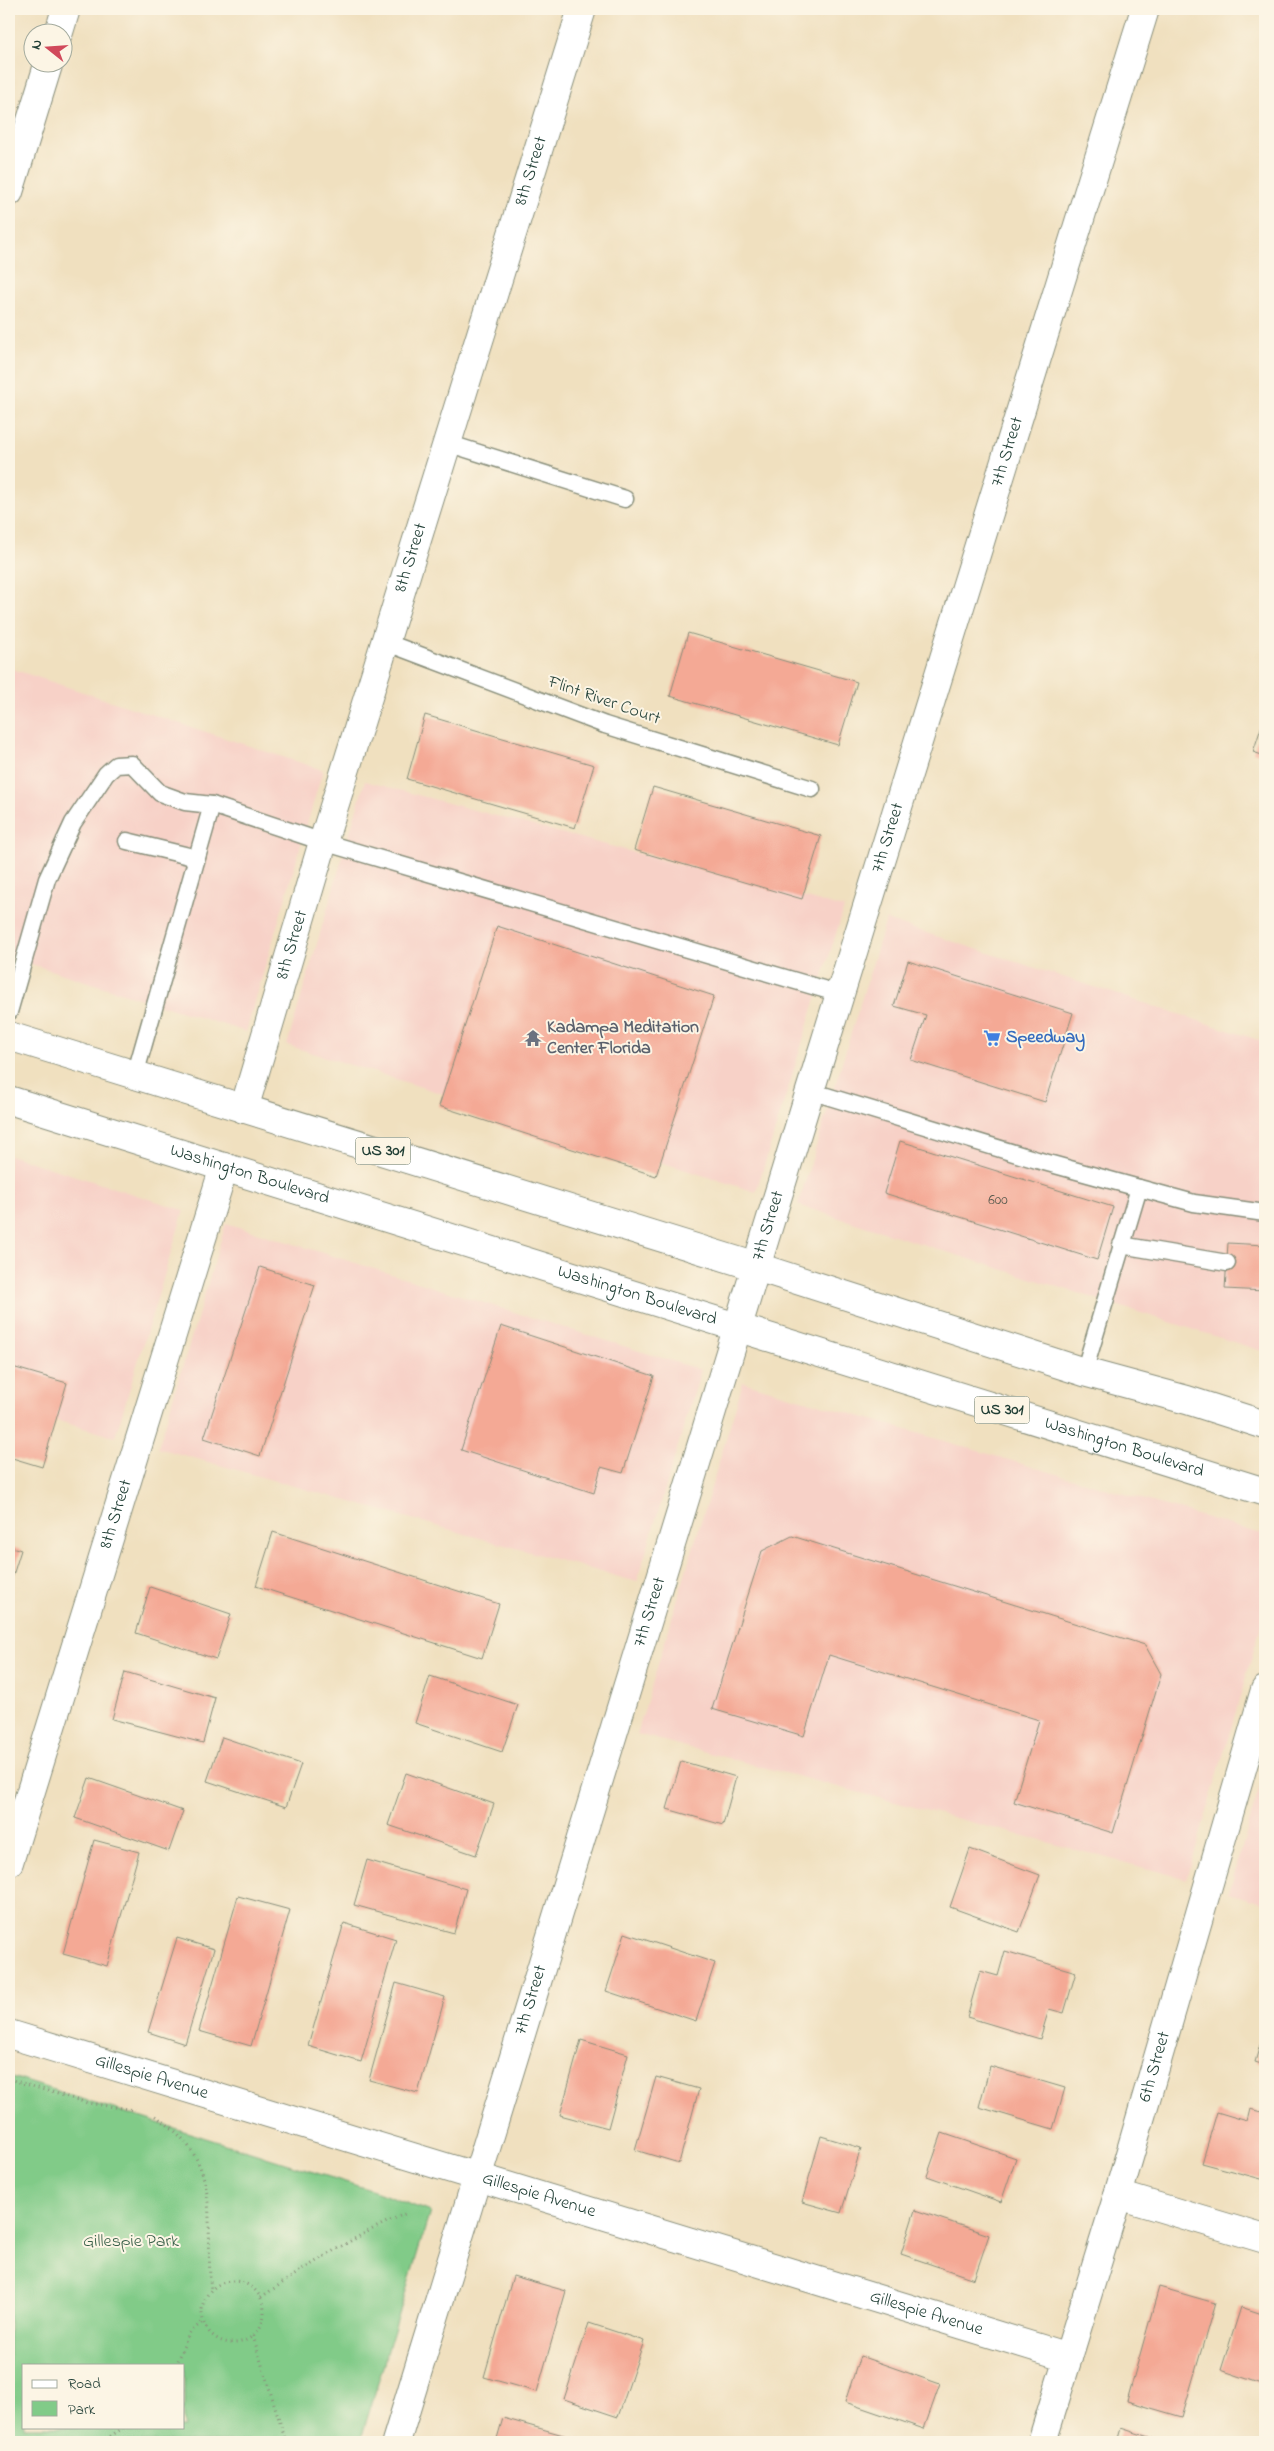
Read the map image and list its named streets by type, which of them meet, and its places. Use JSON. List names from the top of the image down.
{
  "streets": {
    "street": [
      "8th Street",
      "7th Street",
      "US 301",
      "Washington Boulevard",
      "6th Street",
      "Gillespie Avenue"
    ],
    "lane": ["Flint River Court"]
  },
  "crossings": [
    ["8th Street", "Flint River Court"],
    ["8th Street", "US 301"],
    ["8th Street", "Washington Boulevard"],
    ["7th Street", "US 301"],
    ["7th Street", "Washington Boulevard"],
    ["7th Street", "Gillespie Avenue"],
    ["6th Street", "Gillespie Avenue"]
  ],
  "parks": ["Gillespie Park"],
  "places": {
    "temple": ["Kadampa Meditation Center Florida"],
    "supermarket": ["Speedway"]
  },
  "house_numbers": ["600"],
  "legend": ["Road", "Park"],
  "north": "left"
}
